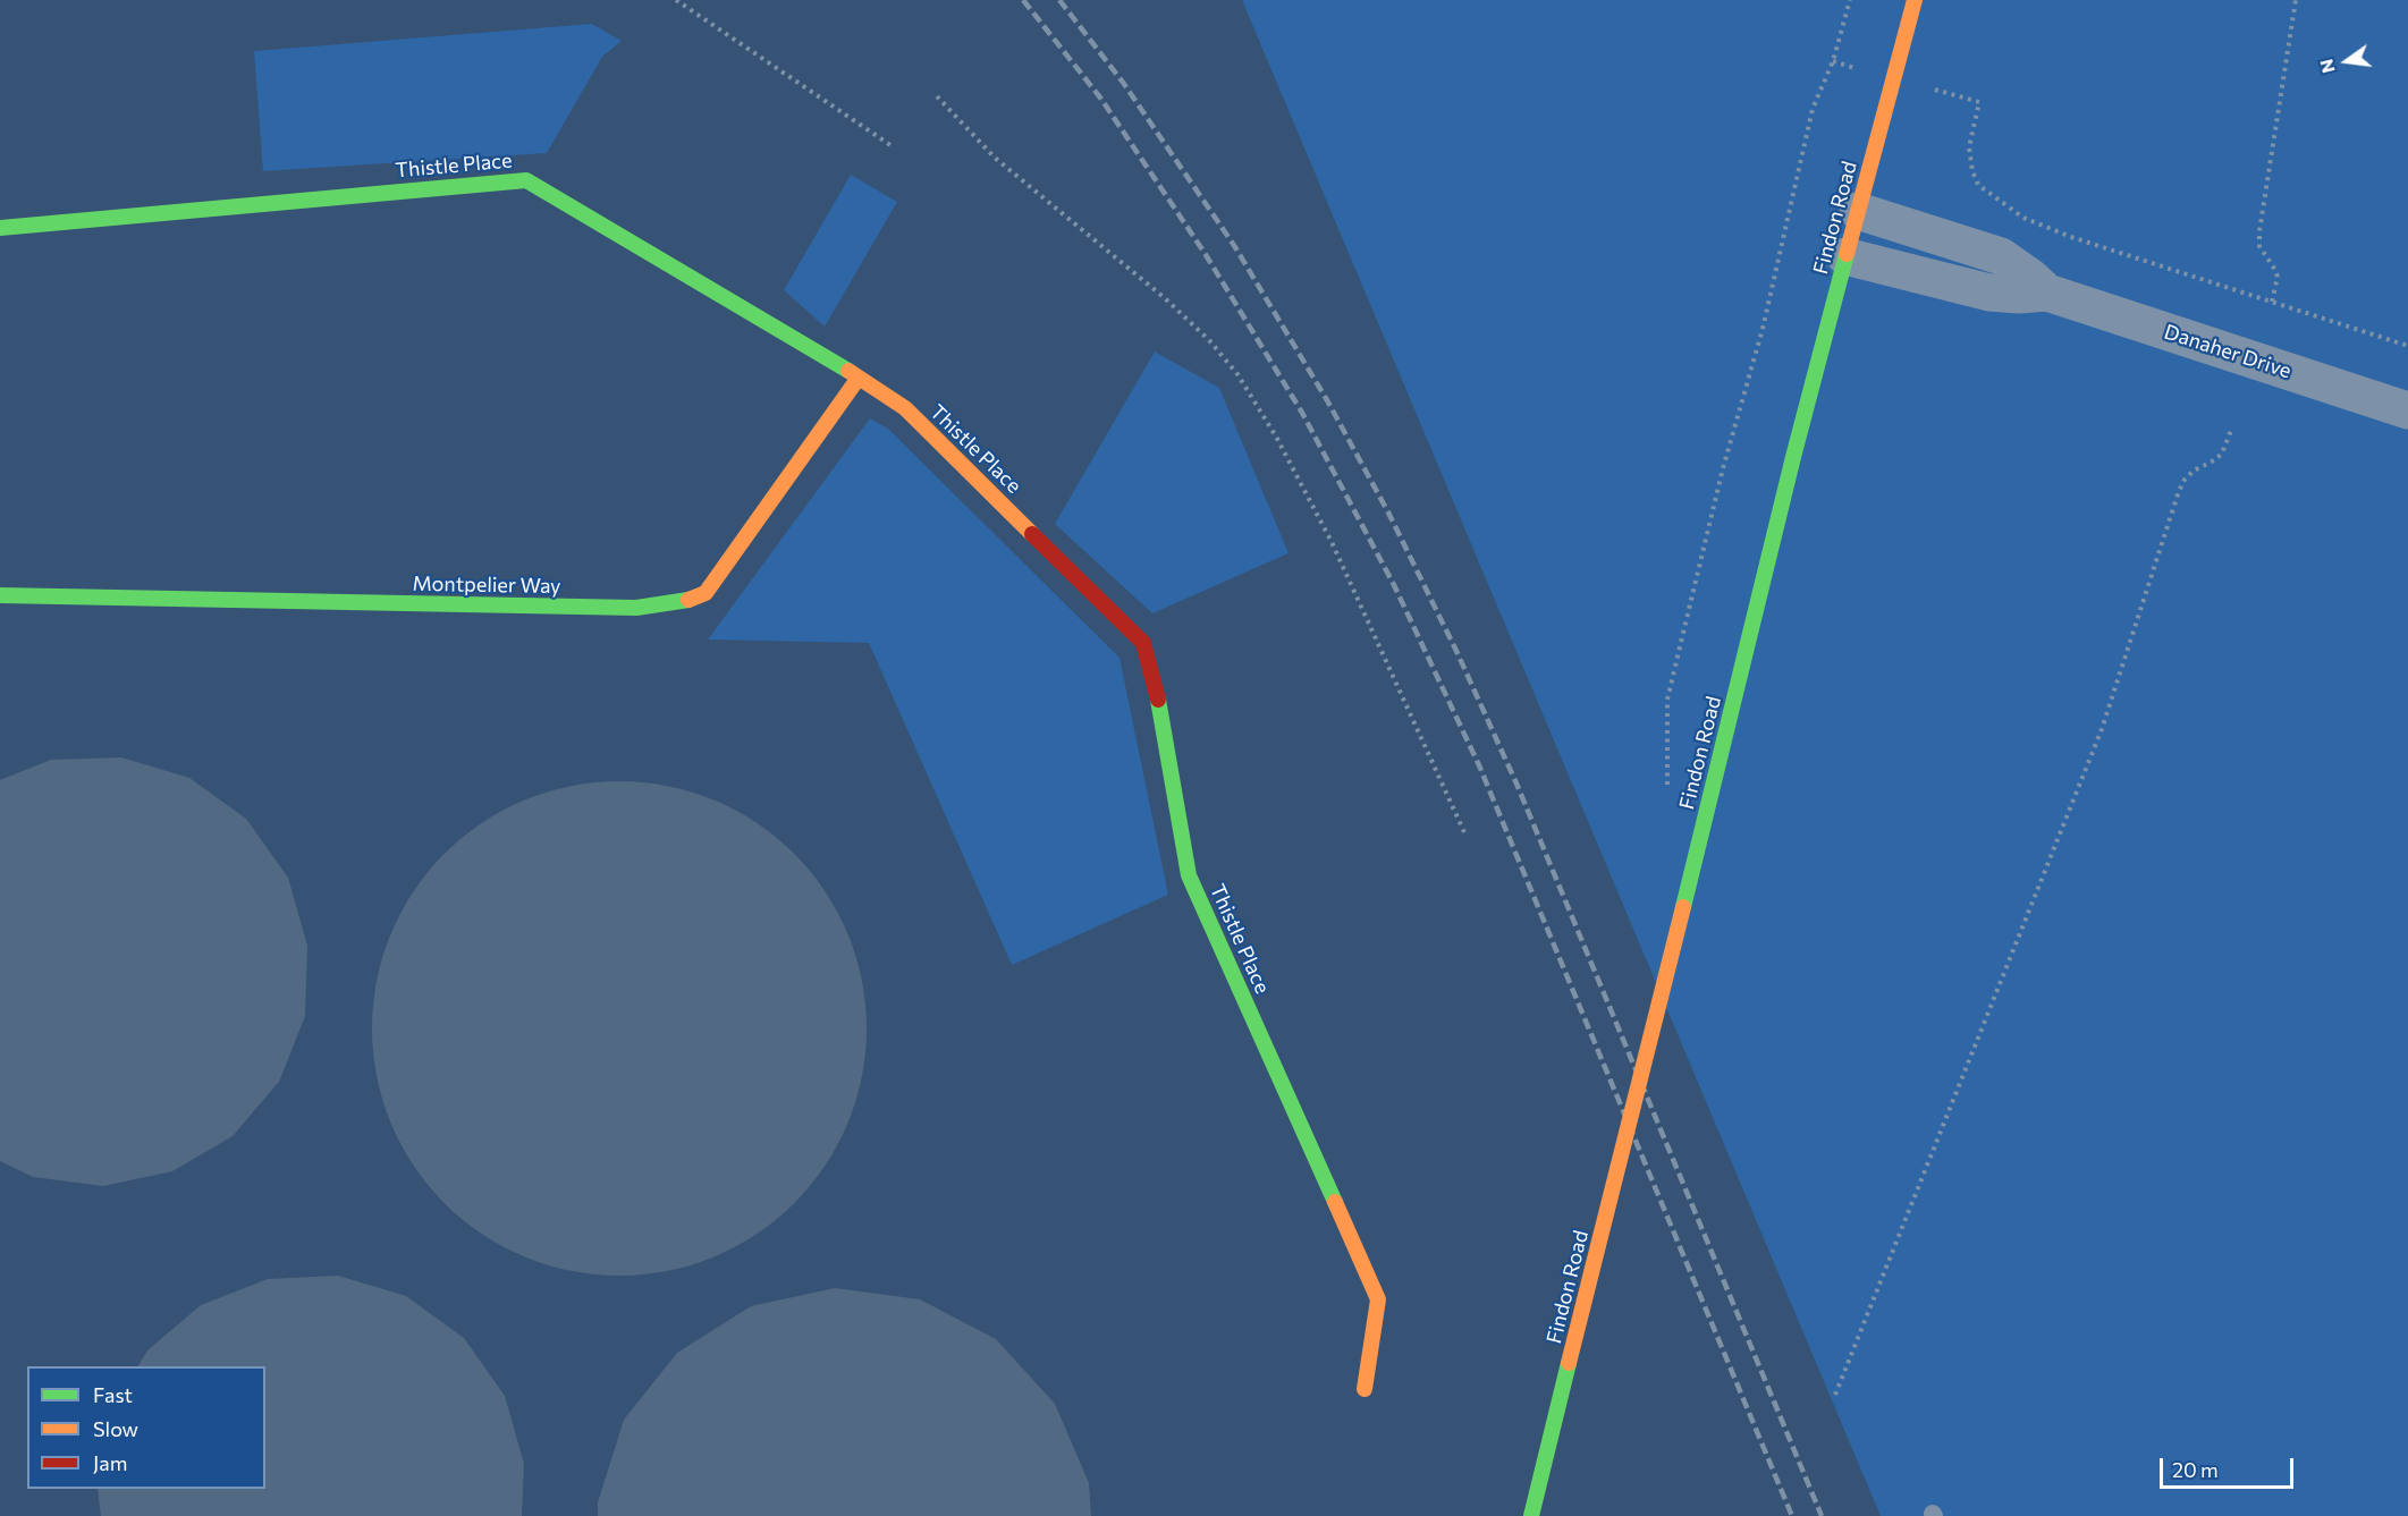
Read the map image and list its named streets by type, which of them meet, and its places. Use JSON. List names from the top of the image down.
{
  "streets": {
    "street": [
      "Thistle Place",
      "Findon Road",
      "Danaher Drive",
      "Montpelier Way"
    ]
  },
  "crossings": [
    ["Thistle Place", "Montpelier Way"],
    ["Findon Road", "Danaher Drive"]
  ],
  "legend": ["Fast", "Slow", "Jam"],
  "scale_bar": "20 m",
  "north": "left"
}
